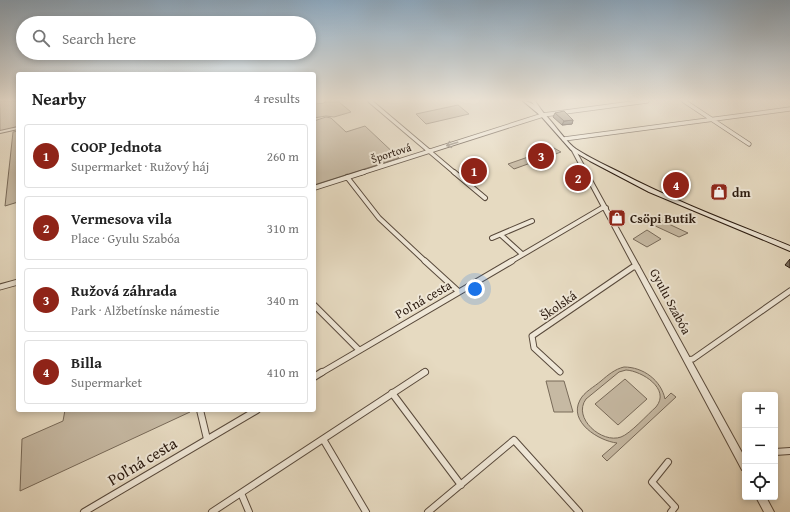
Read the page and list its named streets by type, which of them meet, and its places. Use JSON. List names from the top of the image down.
{
  "streets": {
    "street": [
      "Športová",
      "Poľná cesta",
      "Gyulu Szabóa",
      "Školská"
    ]
  },
  "crossings": [
    ["Poľná cesta", "Gyulu Szabóa"],
    ["Gyulu Szabóa", "Školská"]
  ],
  "one_way": ["Športová"],
  "places": {
    "shop": ["dm", "Csöpi Butik"]
  },
  "page": {
    "search": "Search here",
    "heading": ["Nearby", "4 results"],
    "list": [
      {
        "mark": "1",
        "name": "COOP Jednota",
        "note": "Supermarket · Ružový háj",
        "value": "260 m"
      },
      {
        "mark": "2",
        "name": "Vermesova vila",
        "note": "Place · Gyulu Szabóa",
        "value": "310 m"
      },
      {
        "mark": "3",
        "name": "Ružová záhrada",
        "note": "Park · Alžbetínske námestie",
        "value": "340 m"
      },
      {
        "mark": "4",
        "name": "Billa",
        "note": "Supermarket",
        "value": "410 m"
      }
    ],
    "pins": [
      "3",
      "1",
      "2",
      "4"
    ],
    "map_buttons": ["+", "−"]
  }
}
